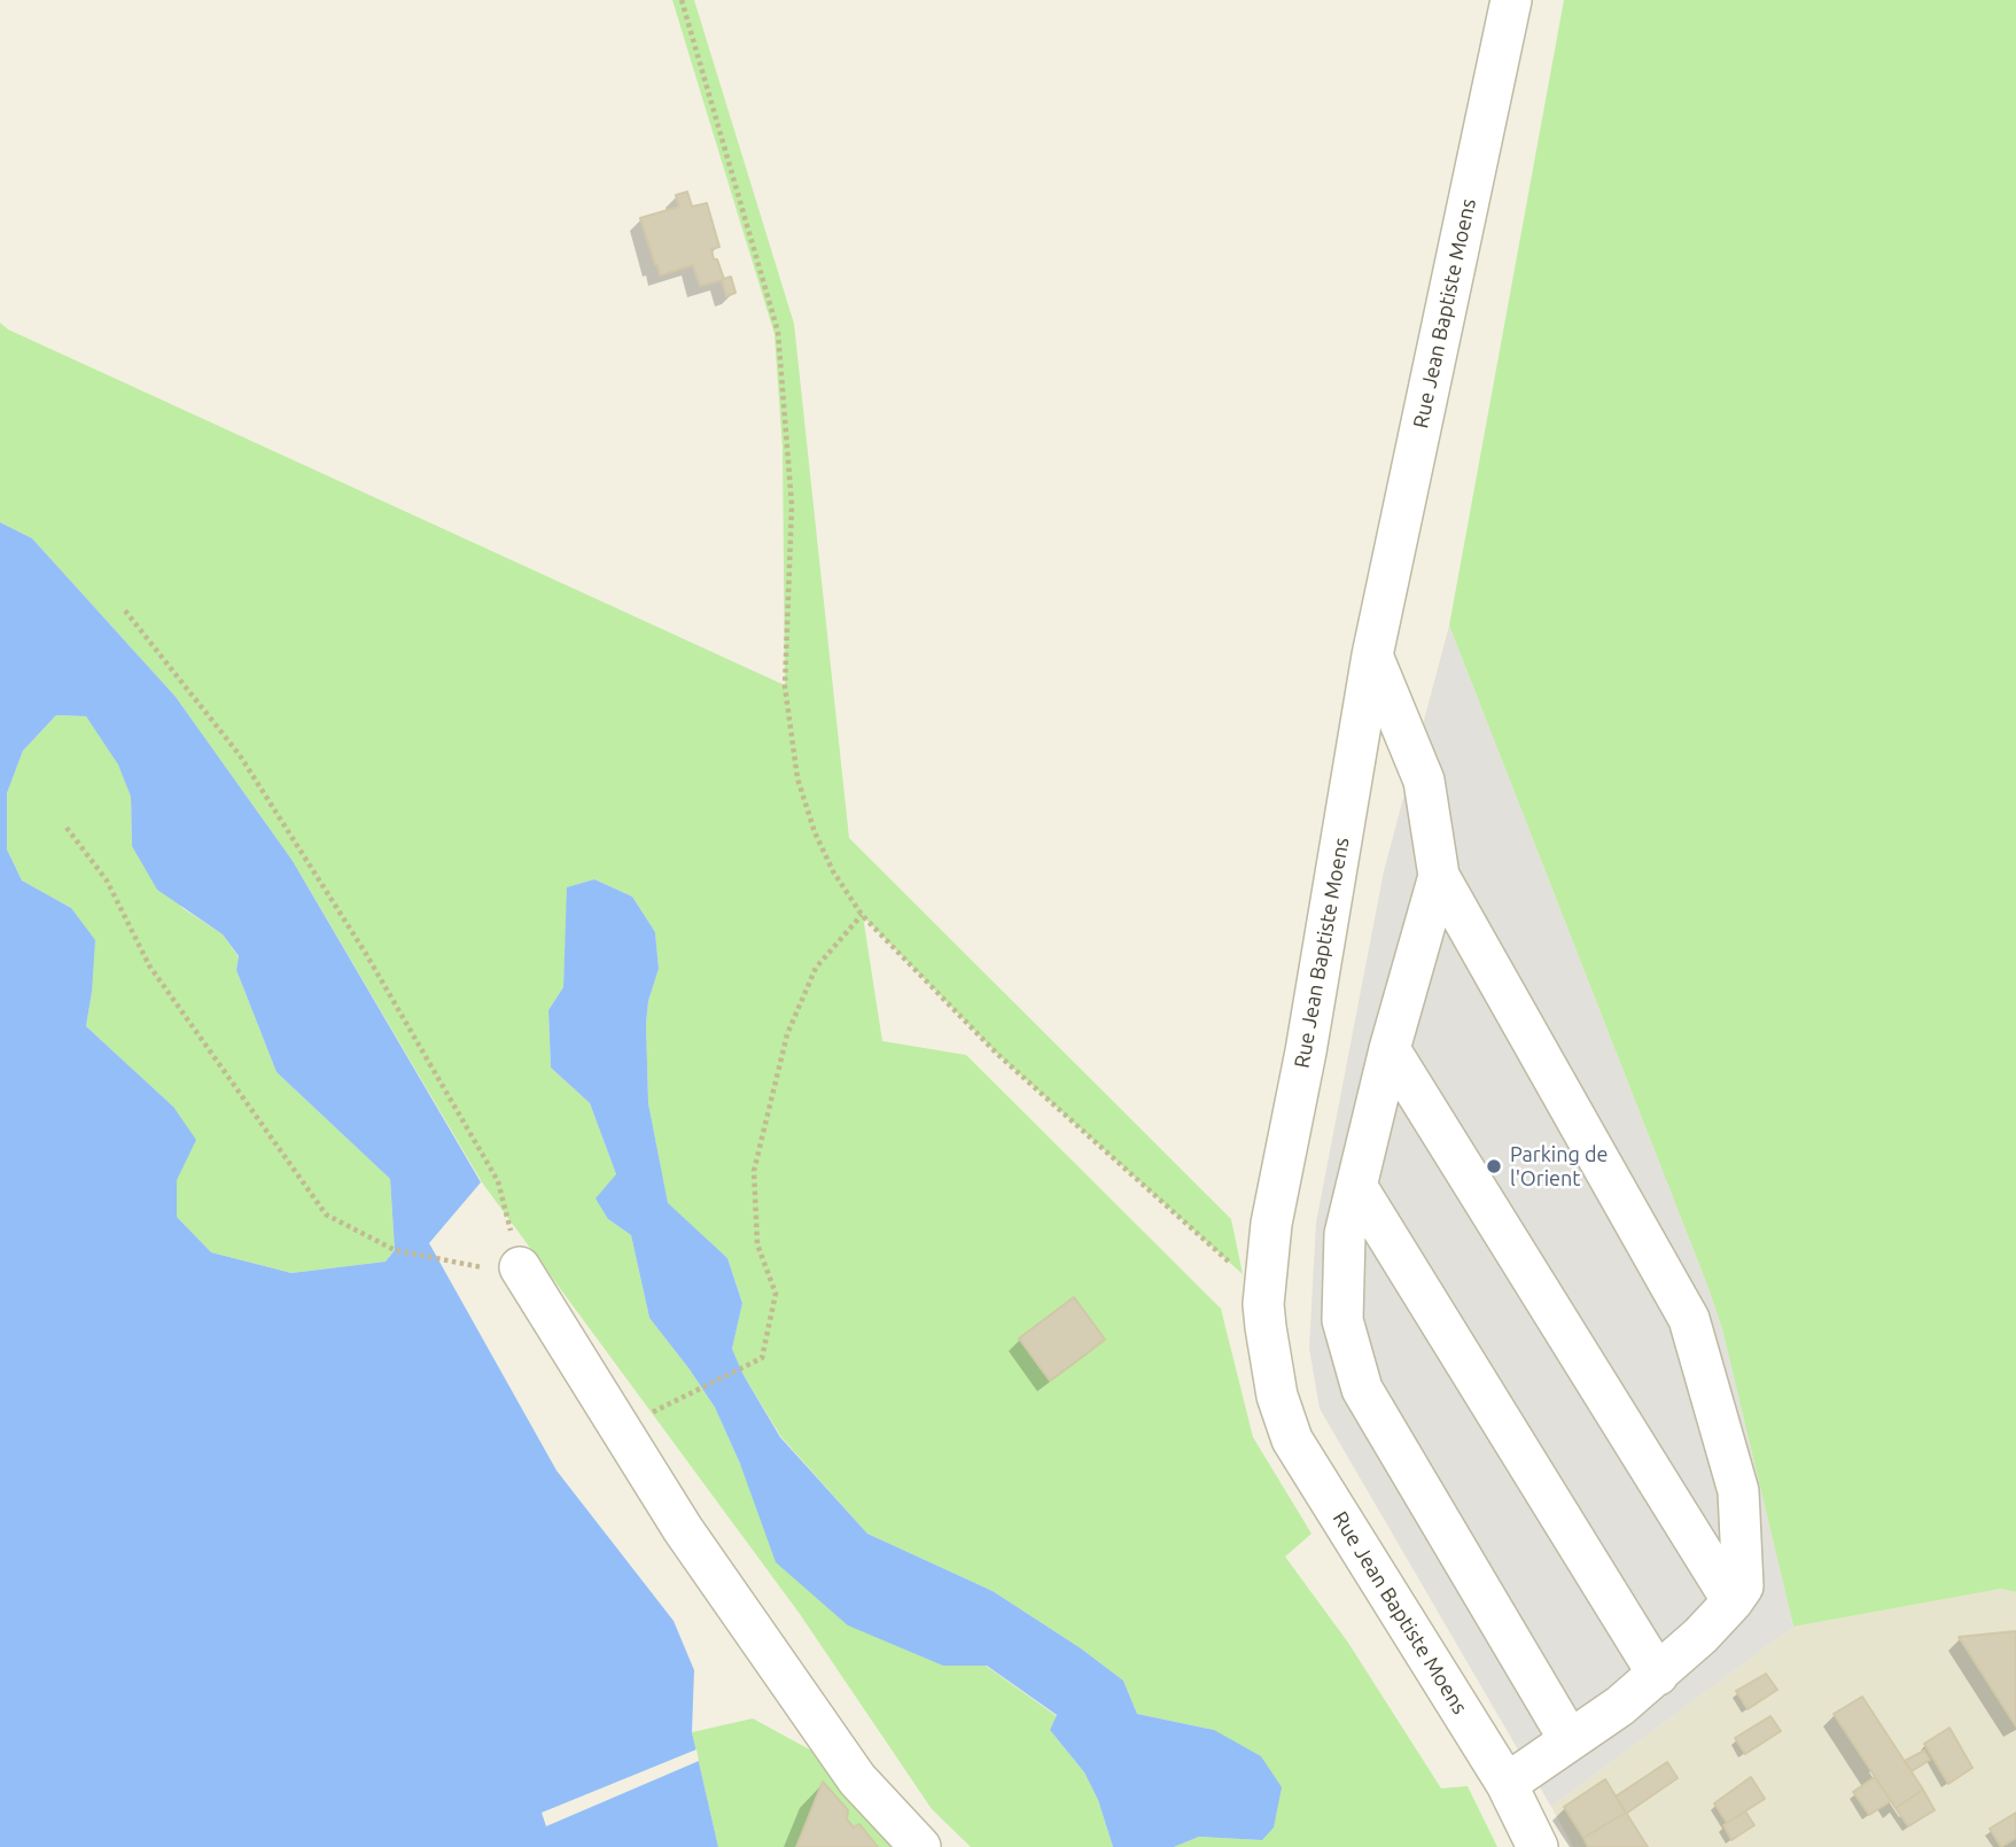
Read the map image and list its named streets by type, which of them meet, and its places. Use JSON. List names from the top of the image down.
{
  "streets": {
    "street": ["Rue Jean Baptiste Moens"]
  },
  "places": ["Parking de l'Orient"]
}
